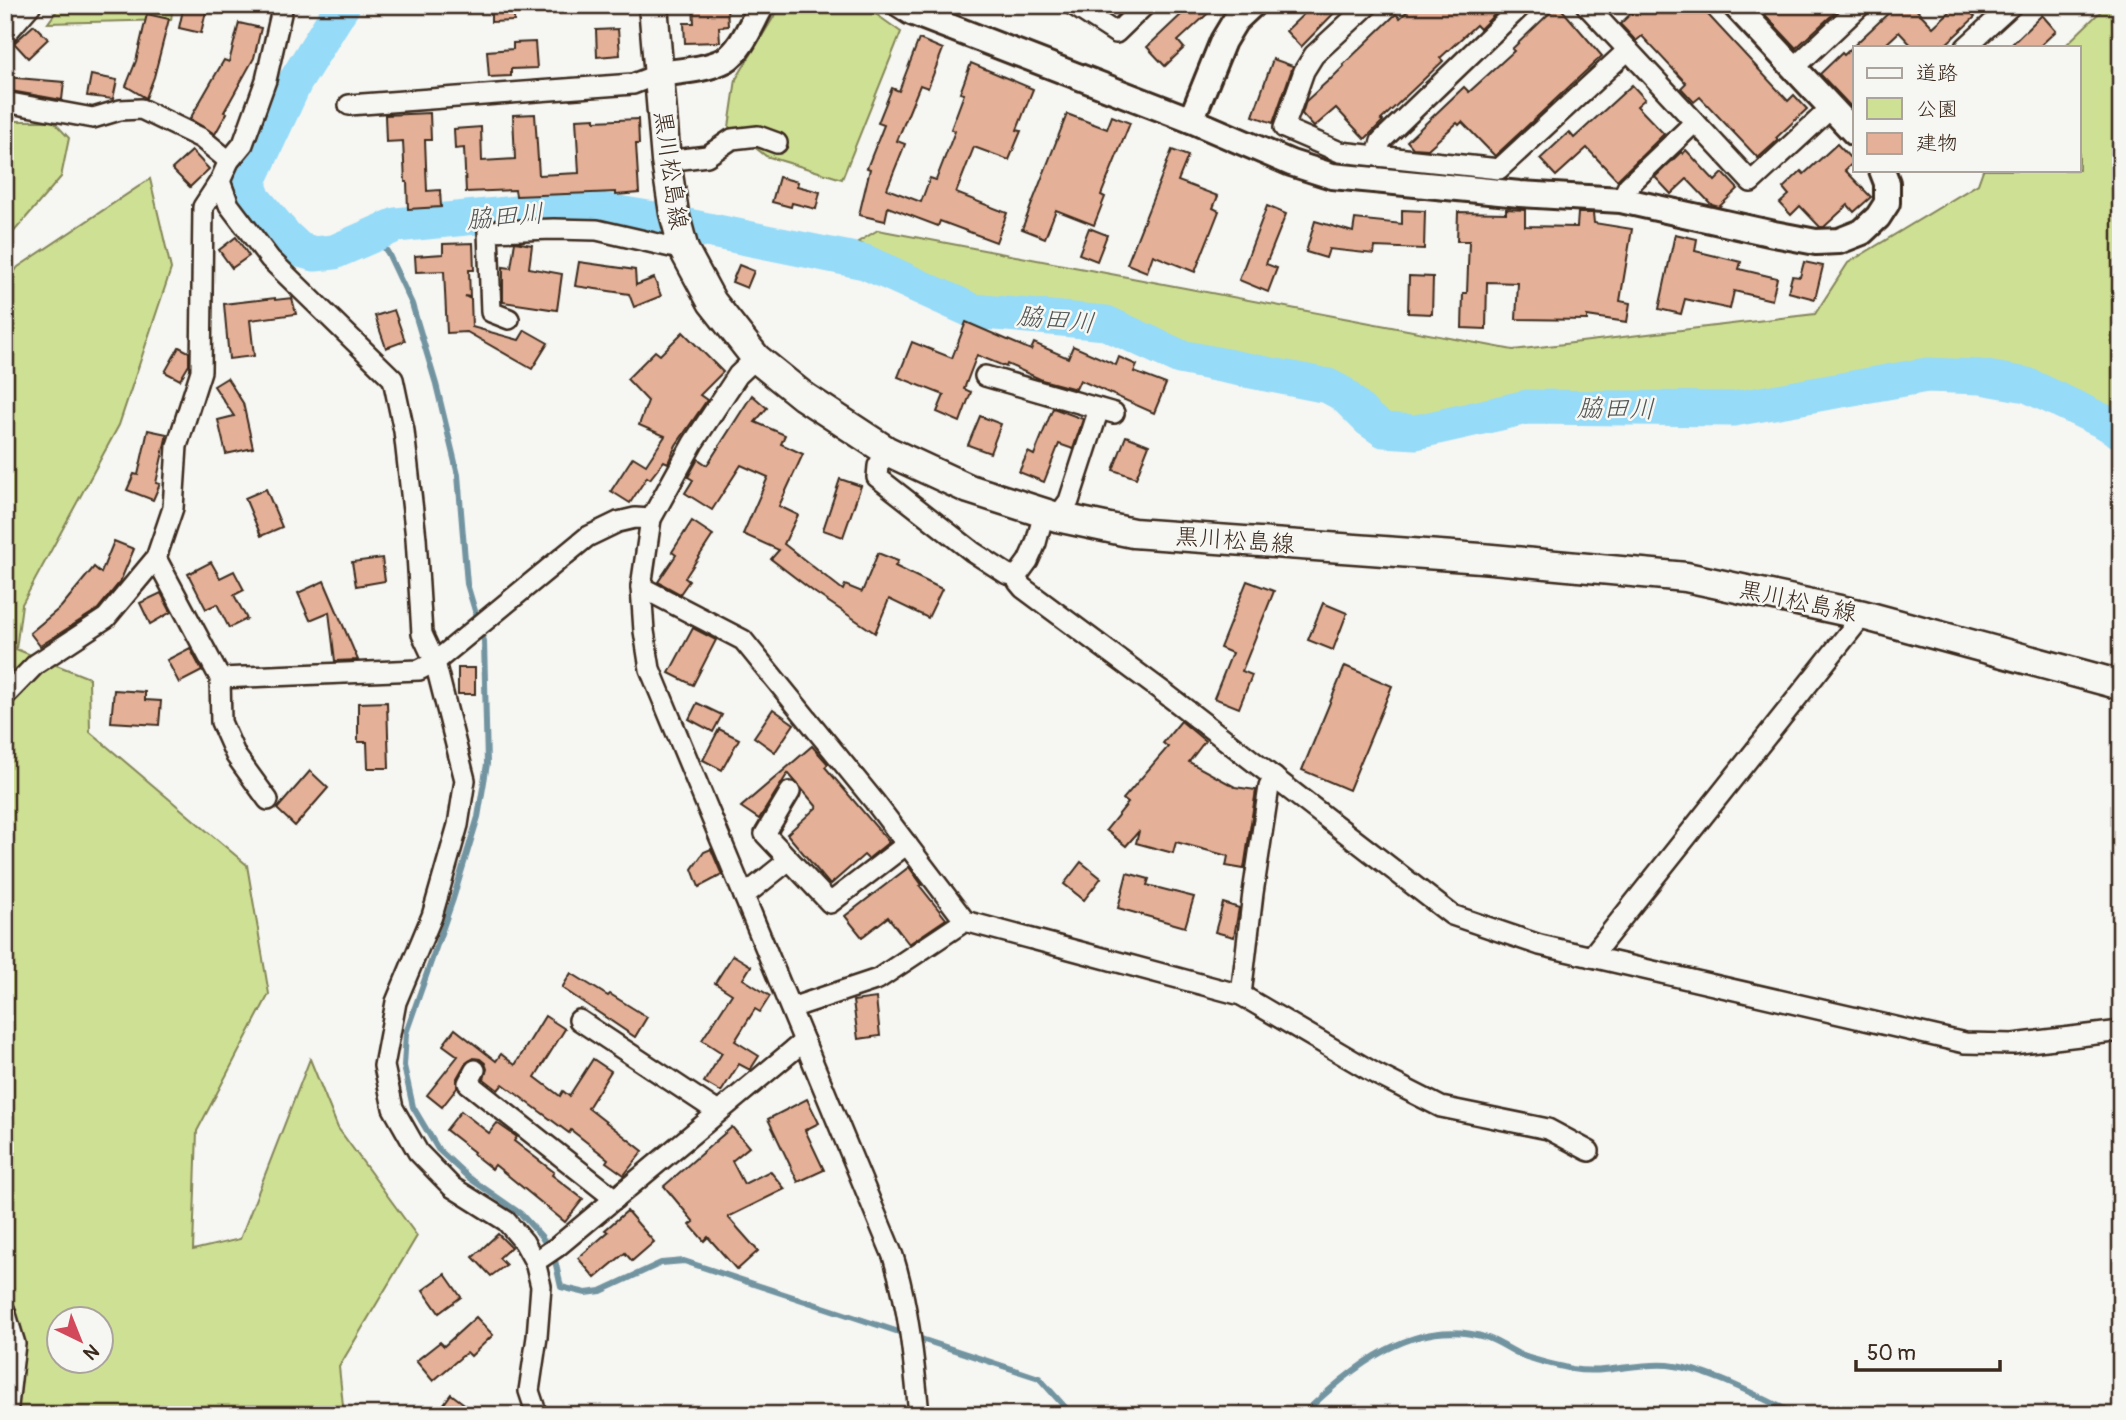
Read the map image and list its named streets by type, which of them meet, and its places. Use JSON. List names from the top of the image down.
{
  "streets": {
    "main road": ["黒川松島線"]
  },
  "water": ["脇田川"],
  "legend": ["道路", "公園", "建物"],
  "scale_bar": "50 m",
  "north": "bottom right"
}
